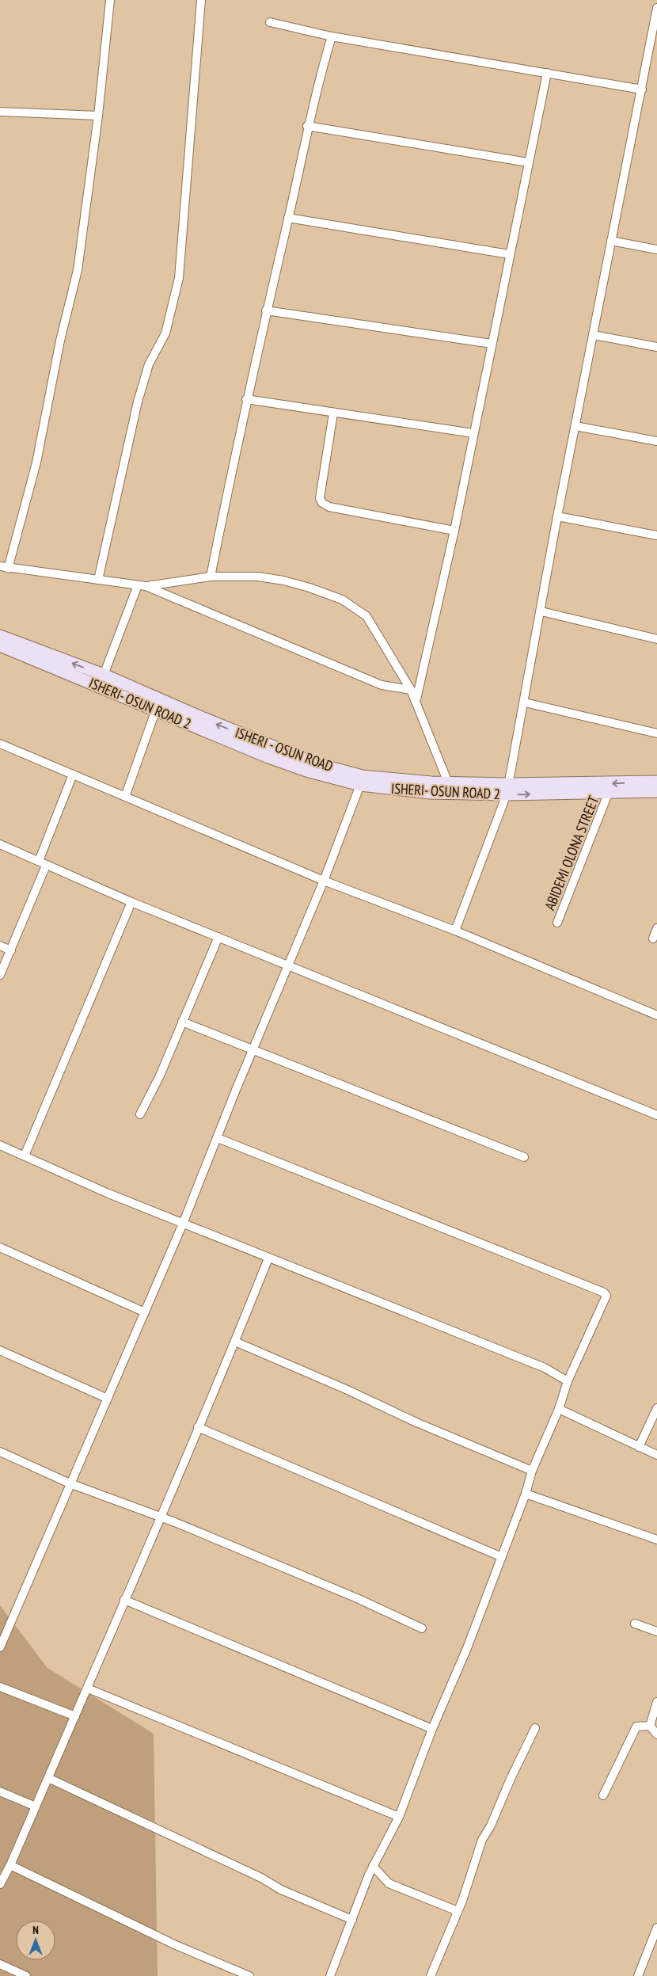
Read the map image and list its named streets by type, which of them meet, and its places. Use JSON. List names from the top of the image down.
{
  "streets": {
    "main road": ["ISHERI- OSUN ROAD 2", "ISHERI - OSUN ROAD"],
    "street": ["ABIDEMI OLONA STREET"]
  },
  "crossings": [
    ["ISHERI- OSUN ROAD 2", "ISHERI - OSUN ROAD"],
    ["ISHERI- OSUN ROAD 2", "ABIDEMI OLONA STREET"]
  ],
  "one_way": ["ISHERI - OSUN ROAD"],
  "north": "top"
}
